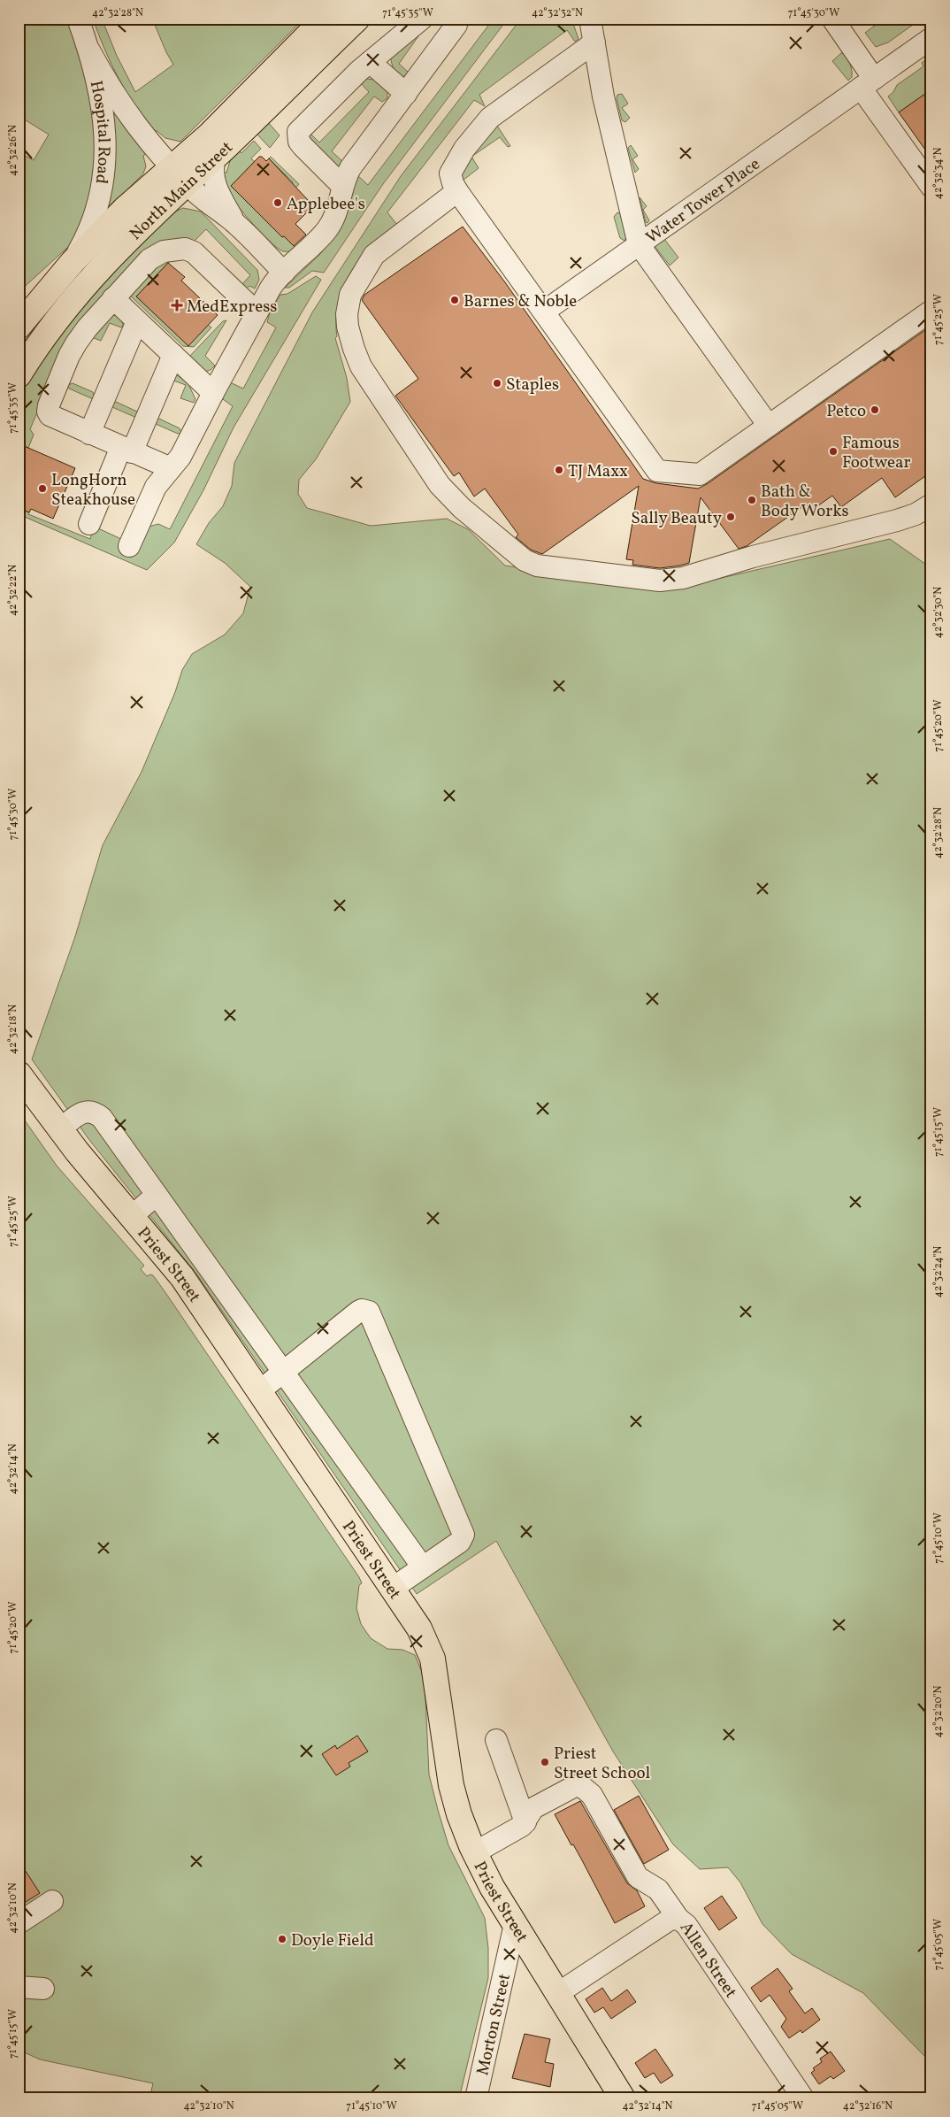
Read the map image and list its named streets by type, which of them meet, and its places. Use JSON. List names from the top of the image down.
{
  "streets": {
    "main road": ["North Main Street", "Priest Street"],
    "street": [
      "Hospital Road",
      "Water Tower Place",
      "Allen Street",
      "Morton Street"
    ]
  },
  "crossings": [
    ["Hospital Road", "North Main Street"],
    ["Priest Street", "Allen Street"],
    ["Priest Street", "Morton Street"]
  ],
  "places": {
    "other": [
      "Applebee's",
      "Barnes & Noble",
      "Staples",
      "Petco",
      "Famous Footwear",
      "TJ Maxx",
      "LongHorn Steakhouse",
      "Bath & Body Works",
      "Sally Beauty",
      "Priest Street School",
      "Doyle Field"
    ],
    "health": ["MedExpress"]
  },
  "coordinates": [
    "42°32'28\"N",
    "71°45'35\"W",
    "42°32'32\"N",
    "71°45'30\"W",
    "42°32'26\"N",
    "42°32'34\"N",
    "71°45'25\"W",
    "42°32'22\"N",
    "42°32'30\"N",
    "71°45'20\"W",
    "42°32'18\"N",
    "71°45'15\"W",
    "42°32'24\"N",
    "42°32'14\"N",
    "71°45'10\"W",
    "42°32'20\"N",
    "42°32'10\"N",
    "71°45'05\"W",
    "42°32'16\"N"
  ]
}
